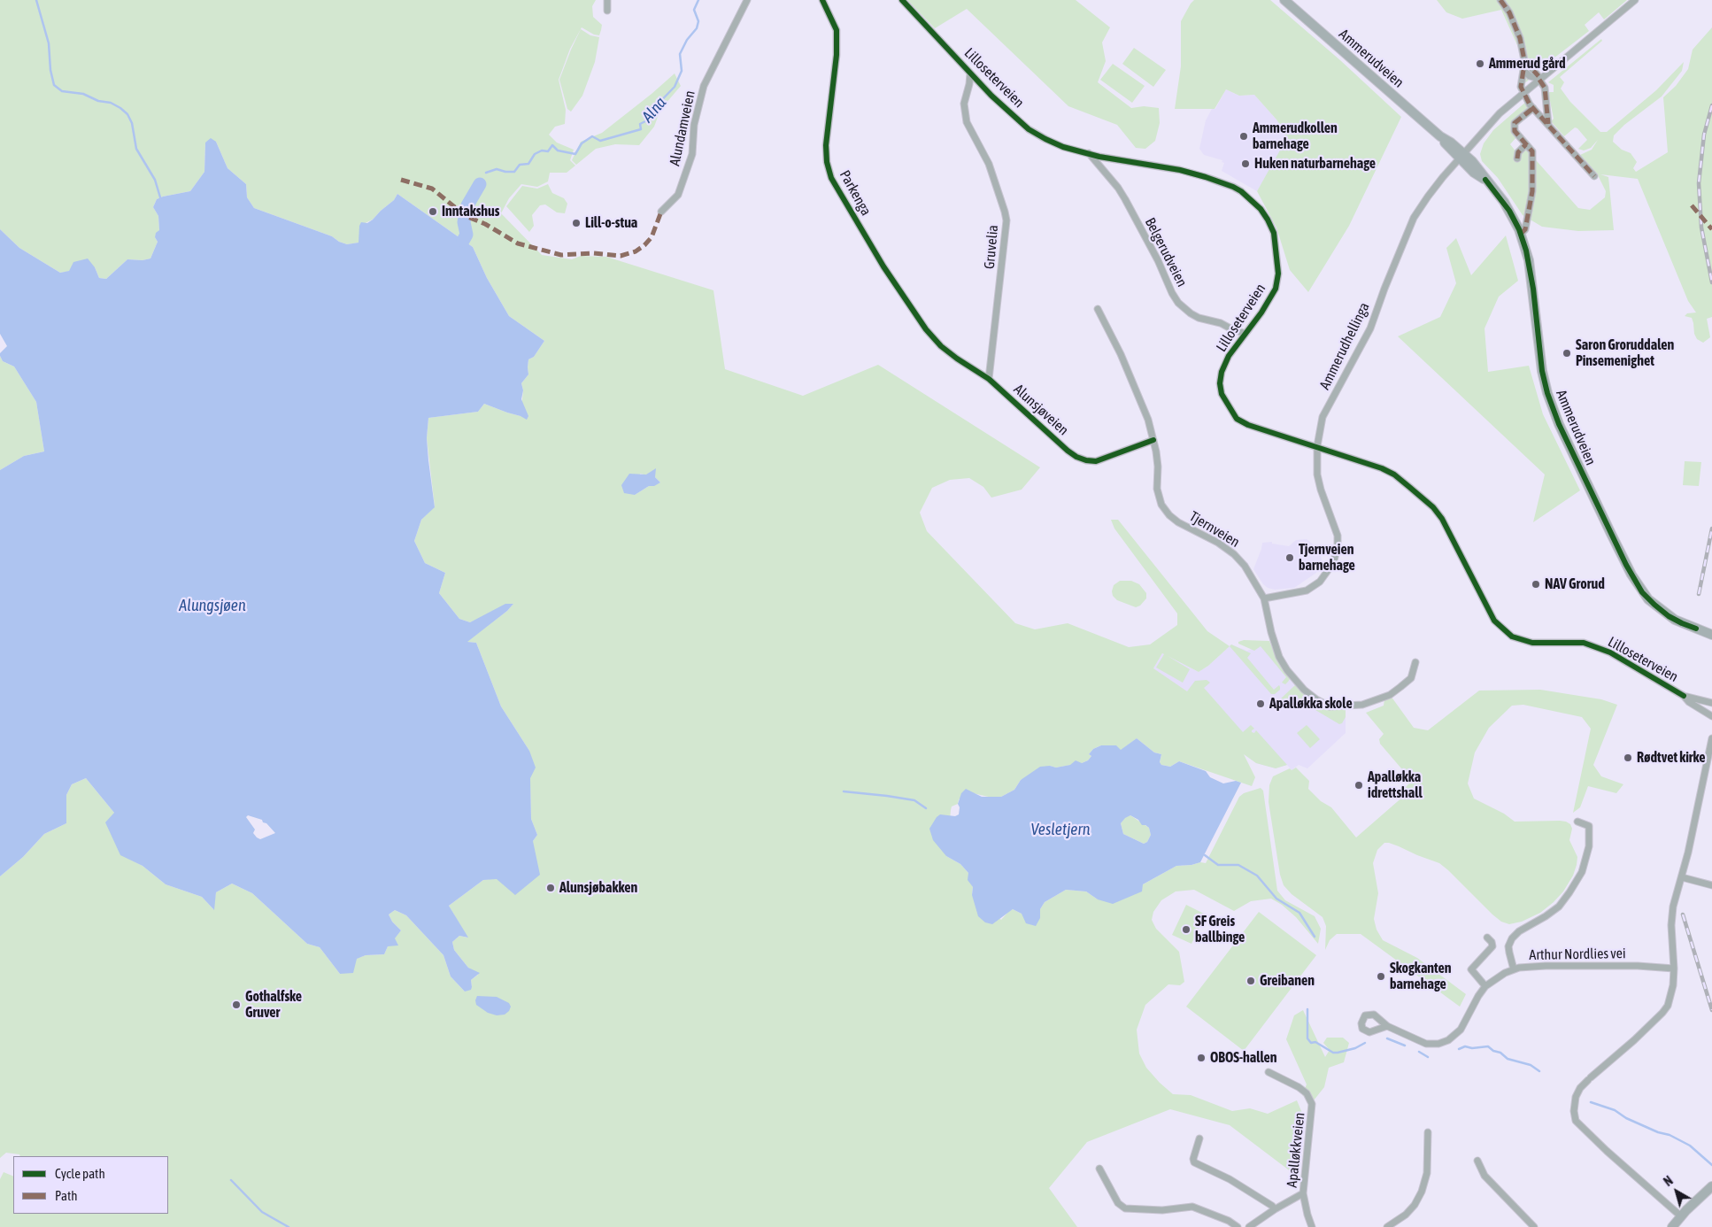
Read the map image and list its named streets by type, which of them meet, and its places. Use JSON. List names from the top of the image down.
{
  "streets": {
    "street": [
      "Ammerudveien",
      "Lilloseterveien",
      "Alundamveien",
      "Parkenga",
      "Gruvelia",
      "Belgerudveien",
      "Ammerudhellinga",
      "Alunsjøveien",
      "Tjernveien",
      "Arthur Nordlies vei",
      "Apalløkkveien"
    ]
  },
  "crossings": [
    ["Ammerudveien", "Ammerudhellinga"],
    ["Lilloseterveien", "Gruvelia"],
    ["Lilloseterveien", "Belgerudveien"],
    ["Lilloseterveien", "Ammerudhellinga"],
    ["Parkenga", "Alunsjøveien"],
    ["Gruvelia", "Alunsjøveien"],
    ["Ammerudhellinga", "Tjernveien"],
    ["Alunsjøveien", "Tjernveien"]
  ],
  "water": ["Alna", "Alungsjøen", "Vesletjern"],
  "places": [
    "Ammerud gård",
    "Ammerudkollen barnehage",
    "Huken naturbarnehage",
    "Inntakshus",
    "Lill-o-stua",
    "Saron Groruddalen Pinsemenighet",
    "Tjernveien barnehage",
    "NAV Grorud",
    "Apalløkka skole",
    "Rødtvet kirke",
    "Apalløkka idrettshall",
    "Alunsjøbakken",
    "SF Greis ballbinge",
    "Skogkanten barnehage",
    "Greibanen",
    "Gothalfske Gruver",
    "OBOS-hallen"
  ],
  "legend": ["Cycle path", "Path"],
  "north": "top left"
}
